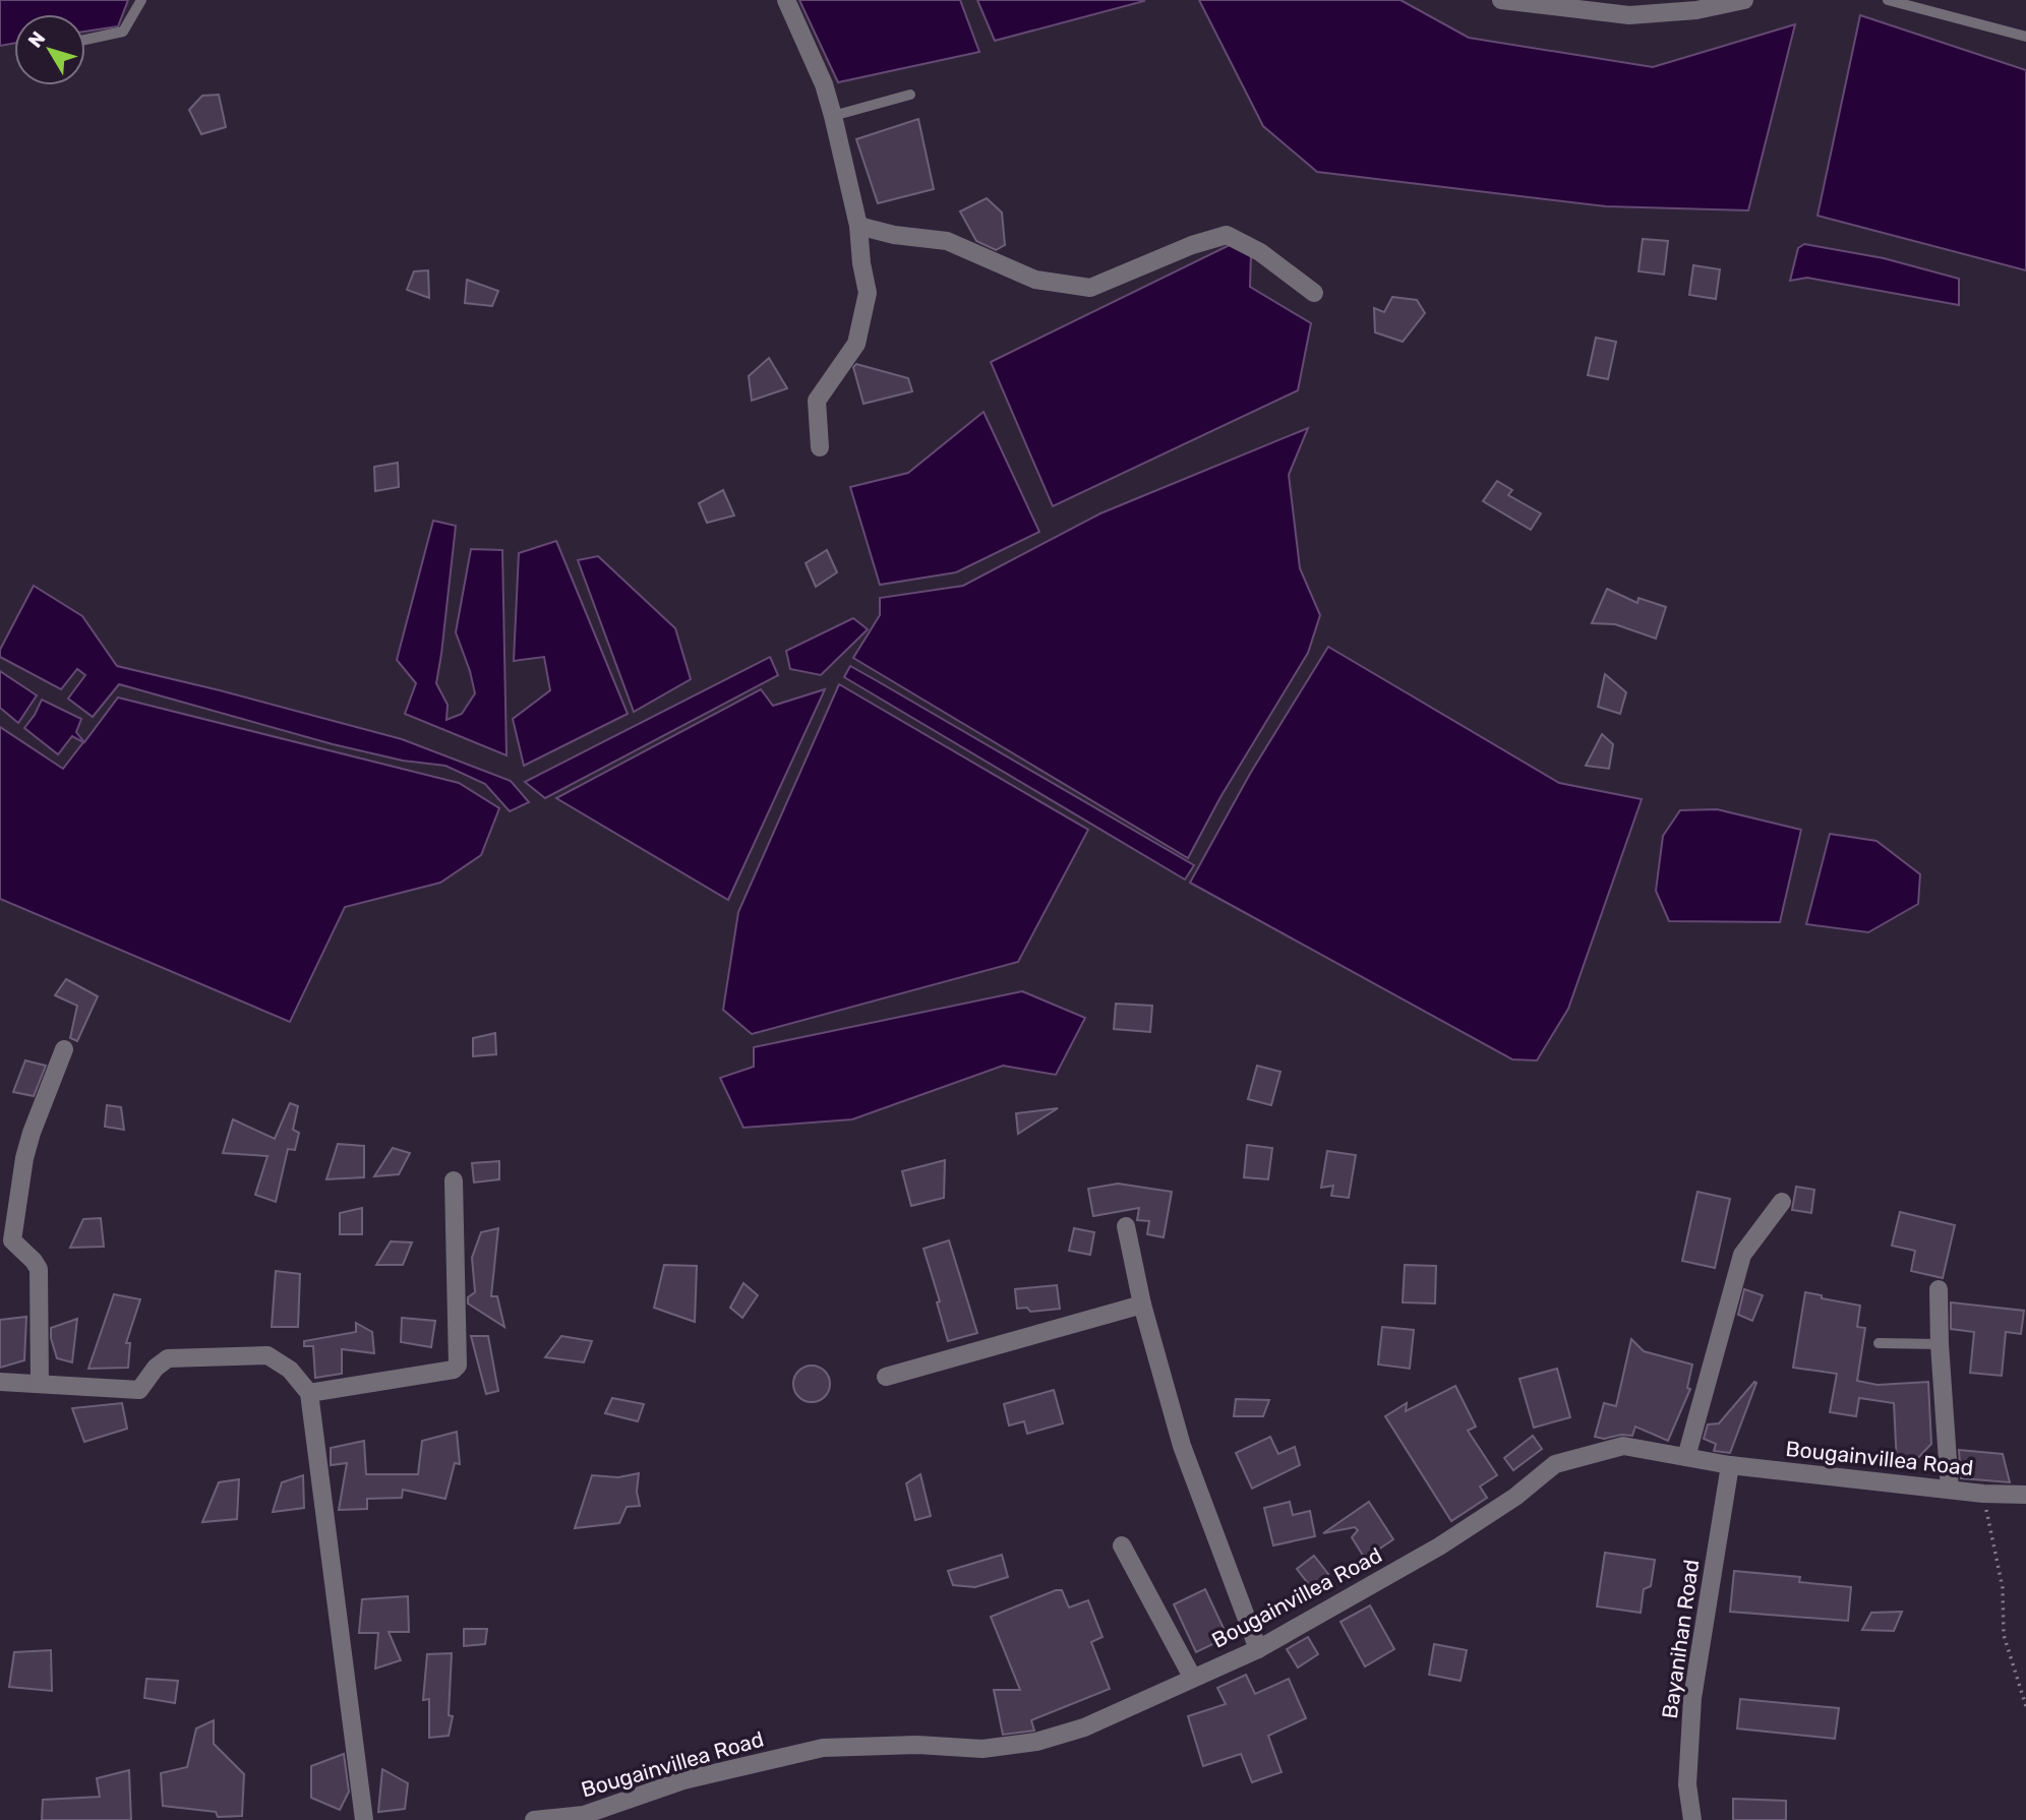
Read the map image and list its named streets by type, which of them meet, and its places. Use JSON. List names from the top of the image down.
{
  "streets": {
    "street": ["Bougainvillea Road", "Bayanihan Road"]
  },
  "crossings": [
    ["Bougainvillea Road", "Bayanihan Road"]
  ],
  "north": "top left"
}
